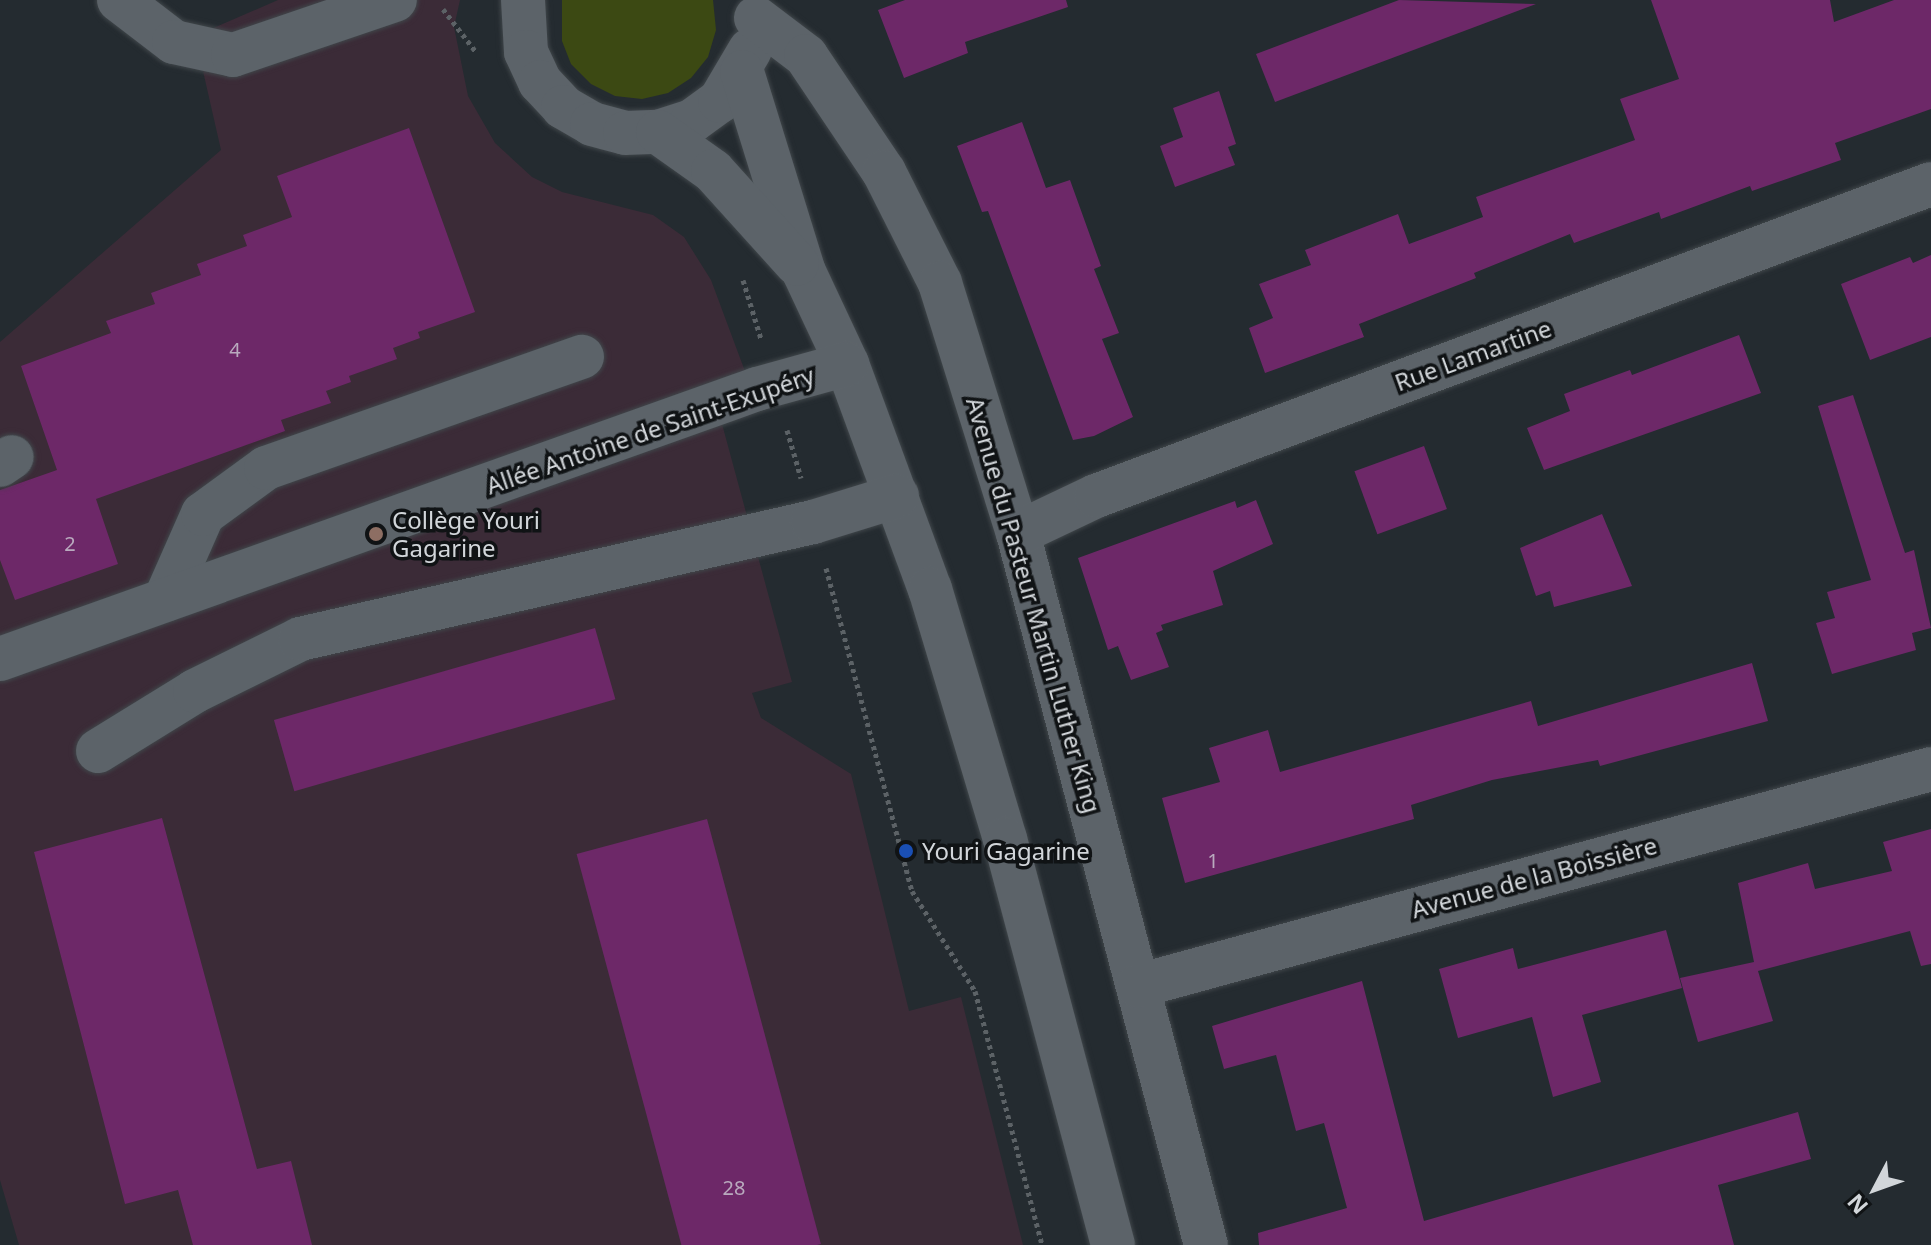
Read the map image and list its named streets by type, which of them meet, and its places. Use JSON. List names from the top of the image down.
{
  "streets": {
    "street": [
      "Rue Lamartine",
      "Allée Antoine de Saint-Exupéry",
      "Avenue du Pasteur Martin Luther King",
      "Avenue de la Boissière"
    ]
  },
  "crossings": [
    ["Rue Lamartine", "Avenue du Pasteur Martin Luther King"],
    ["Avenue du Pasteur Martin Luther King", "Avenue de la Boissière"]
  ],
  "places": ["Collège Youri Gagarine", "Youri Gagarine"],
  "house_numbers": [
    "4",
    "2",
    "1",
    "28"
  ],
  "north": "bottom left"
}
